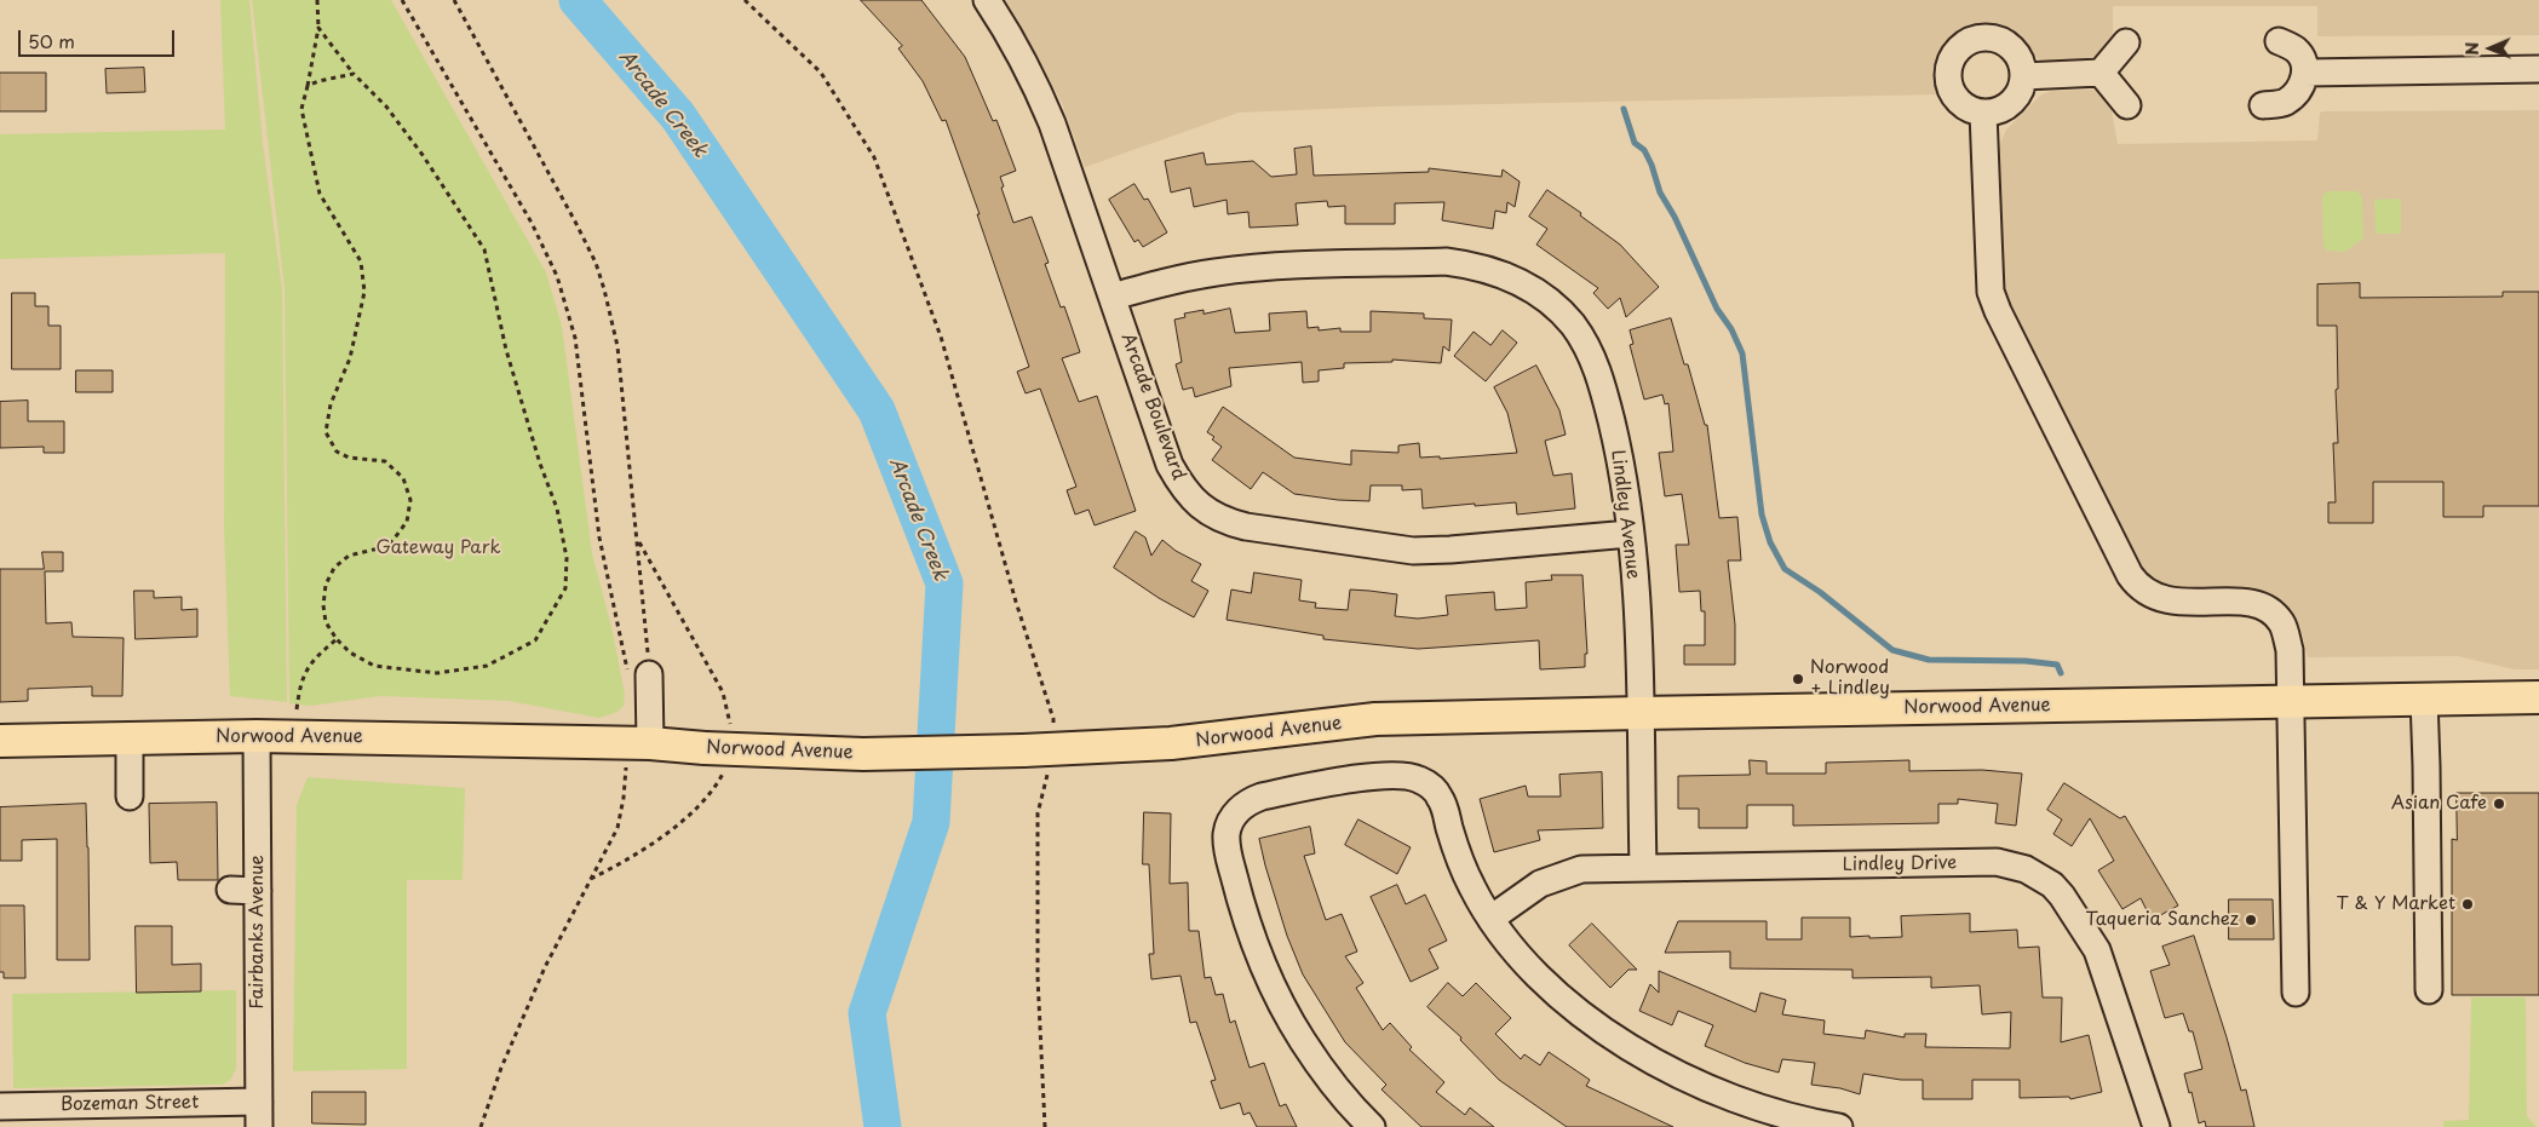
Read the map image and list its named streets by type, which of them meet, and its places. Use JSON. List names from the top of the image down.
{
  "streets": {
    "main road": ["Norwood Avenue"],
    "street": [
      "Arcade Boulevard",
      "Lindley Avenue",
      "Lindley Drive",
      "Fairbanks Avenue",
      "Bozeman Street"
    ]
  },
  "crossings": [
    ["Arcade Boulevard", "Lindley Avenue"],
    ["Lindley Avenue", "Norwood Avenue"],
    ["Lindley Avenue", "Lindley Drive"],
    ["Norwood Avenue", "Fairbanks Avenue"],
    ["Fairbanks Avenue", "Bozeman Street"]
  ],
  "water": ["Arcade Creek"],
  "parks": ["Gateway Park"],
  "places": [
    "Norwood + Lindley",
    "Asian Cafe",
    "T & Y Market",
    "Taqueria Sanchez"
  ],
  "scale_bar": "50 m",
  "north": "left"
}
